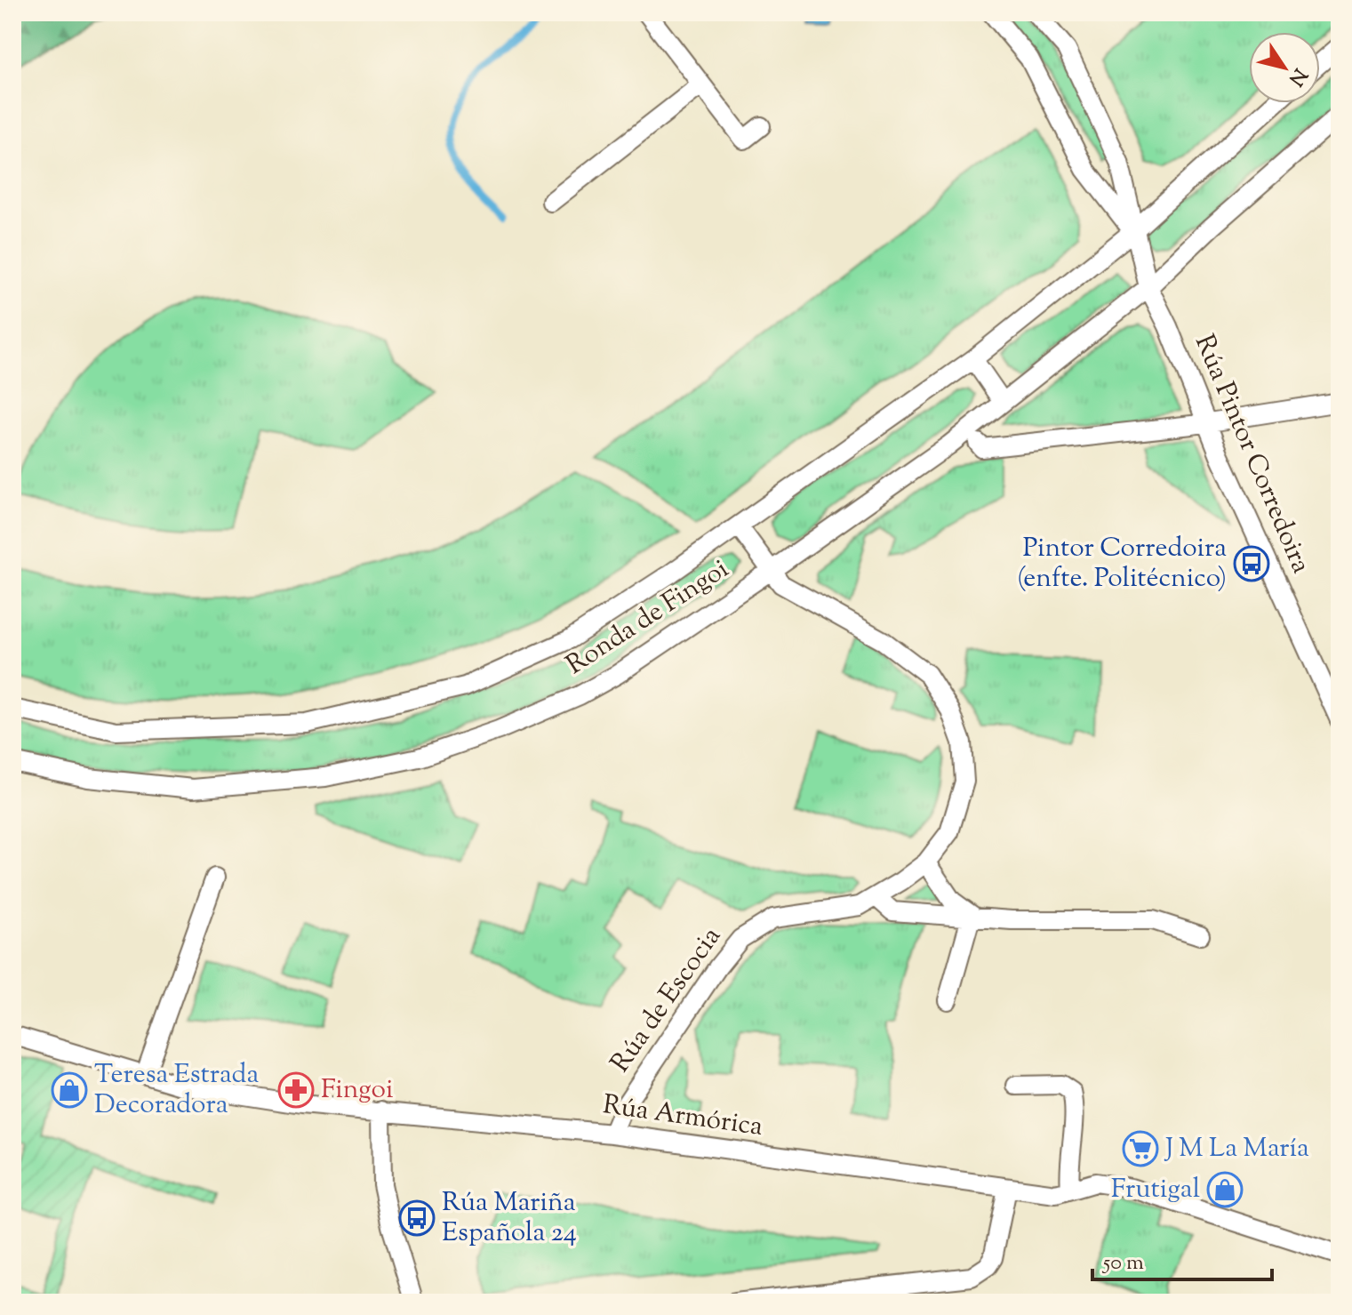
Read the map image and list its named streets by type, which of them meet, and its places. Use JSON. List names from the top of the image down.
{
  "streets": {
    "street": [
      "Rúa Pintor Corredoira",
      "Ronda de Fingoi",
      "Rúa de Escocia",
      "Rúa Armórica"
    ]
  },
  "crossings": [
    ["Rúa Pintor Corredoira", "Ronda de Fingoi"],
    ["Ronda de Fingoi", "Rúa de Escocia"],
    ["Rúa de Escocia", "Rúa Armórica"]
  ],
  "places": {
    "bus stop": ["Pintor Corredoira (enfte. Politécnico)", "Rúa Mariña Española 24"],
    "shop": ["Teresa Estrada Decoradora", "Frutigal"],
    "pharmacy": ["Fingoi"],
    "supermarket": ["J M La María"]
  },
  "scale_bar": "50 m",
  "north": "bottom right"
}
